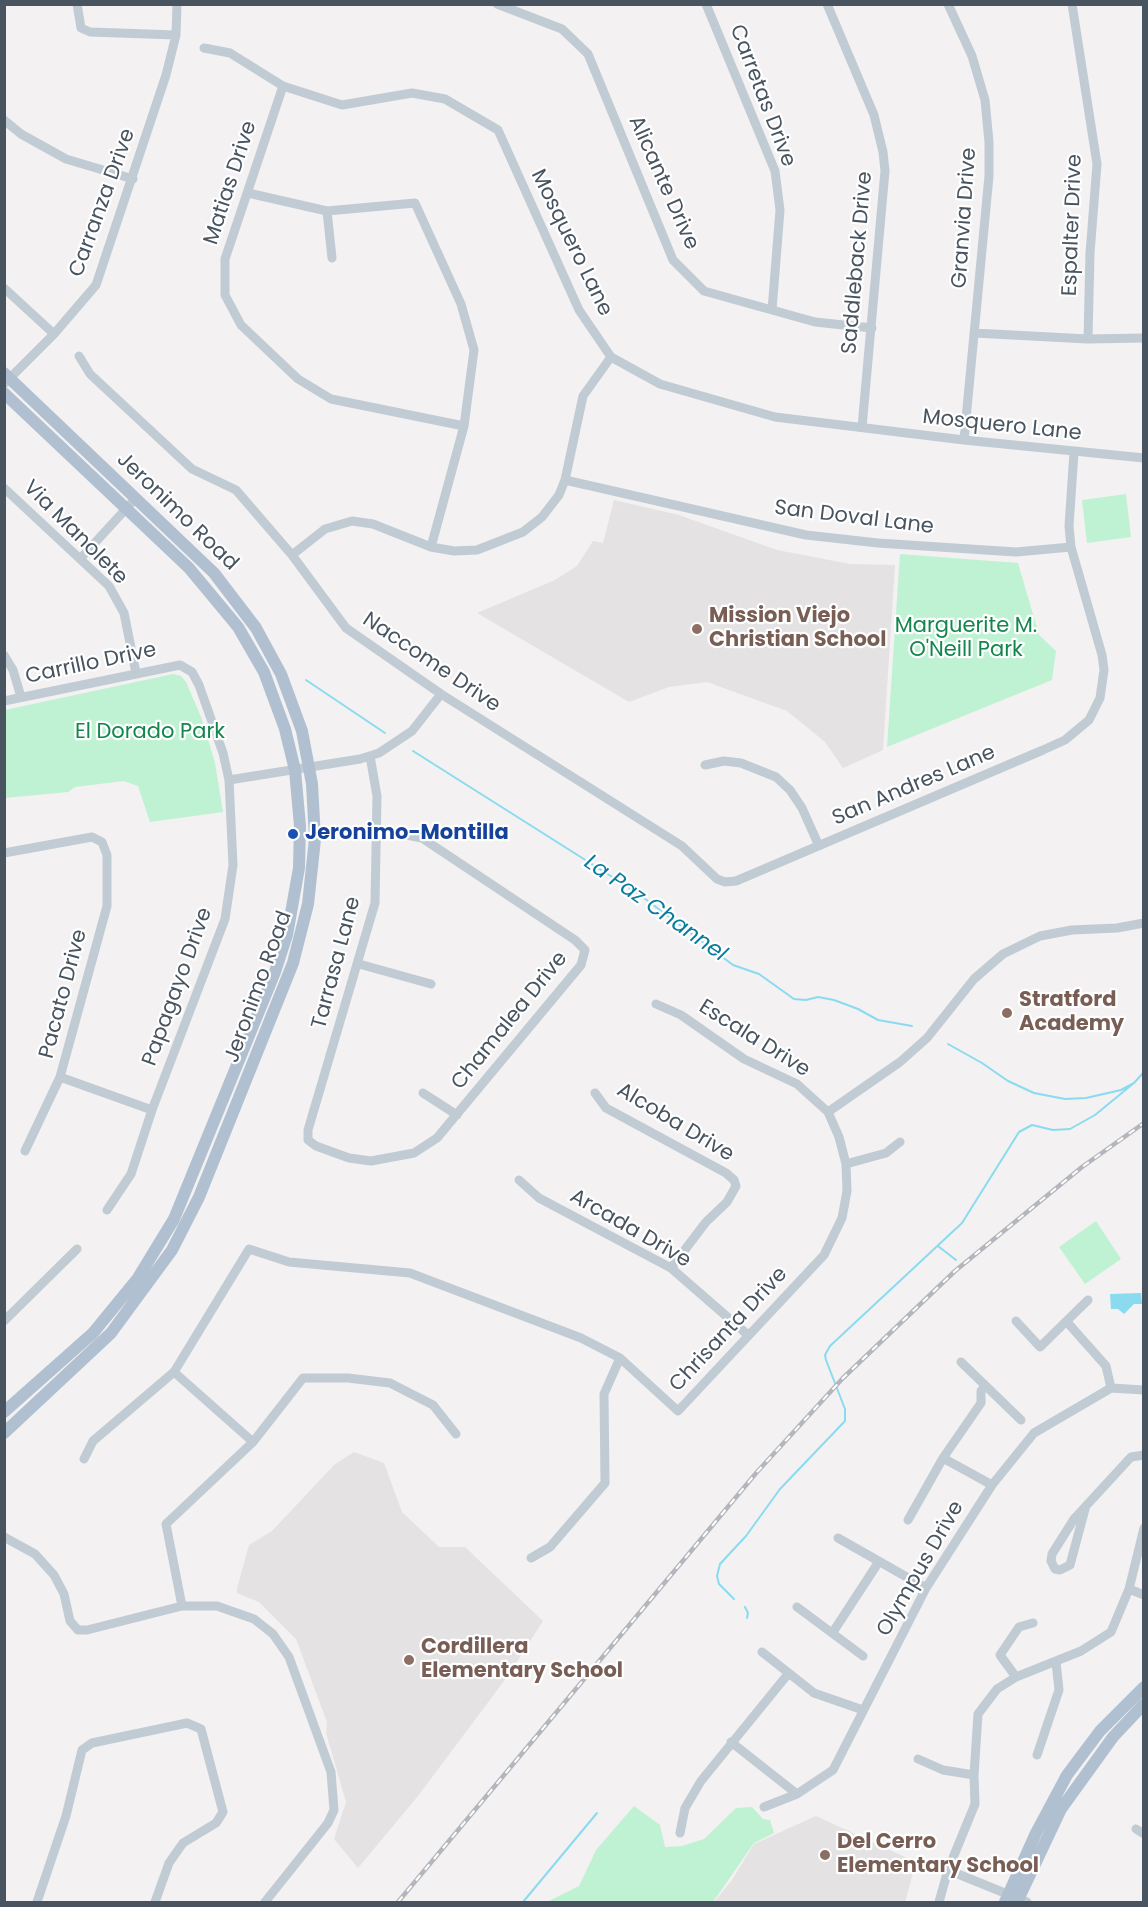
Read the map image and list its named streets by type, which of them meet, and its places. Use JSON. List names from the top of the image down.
{
  "streets": {
    "main road": ["Jeronimo Road"],
    "street": [
      "Carretas Drive",
      "Matias Drive",
      "Alicante Drive",
      "Carranza Drive",
      "Granvia Drive",
      "Espalter Drive",
      "Mosquero Lane",
      "Saddleback Drive",
      "San Doval Lane",
      "Via Manolete",
      "Naccome Drive",
      "Carrillo Drive",
      "San Andres Lane",
      "Tarrasa Lane",
      "Papagayo Drive",
      "Pacato Drive",
      "Chamalea Drive",
      "Escala Drive",
      "Alcoba Drive",
      "Arcada Drive",
      "Chrisanta Drive",
      "Olympus Drive"
    ]
  },
  "crossings": [
    ["Carretas Drive", "Alicante Drive"],
    ["Matias Drive", "Mosquero Lane"],
    ["Alicante Drive", "Saddleback Drive"],
    ["Carranza Drive", "Jeronimo Road"],
    ["Granvia Drive", "Mosquero Lane"],
    ["Mosquero Lane", "Saddleback Drive"],
    ["San Doval Lane", "San Andres Lane"],
    ["Via Manolete", "Carrillo Drive"],
    ["Naccome Drive", "San Andres Lane"],
    ["Carrillo Drive", "Papagayo Drive"],
    ["Tarrasa Lane", "Chamalea Drive"],
    ["Escala Drive", "Chrisanta Drive"],
    ["Alcoba Drive", "Arcada Drive"],
    ["Arcada Drive", "Chrisanta Drive"]
  ],
  "water": ["La Paz Channel"],
  "parks": ["Marguerite M. O'Neill Park", "El Dorado Park"],
  "places": [
    "Mission Viejo Christian School",
    "Jeronimo-Montilla",
    "Stratford Academy",
    "Cordillera Elementary School",
    "Del Cerro Elementary School"
  ]
}
